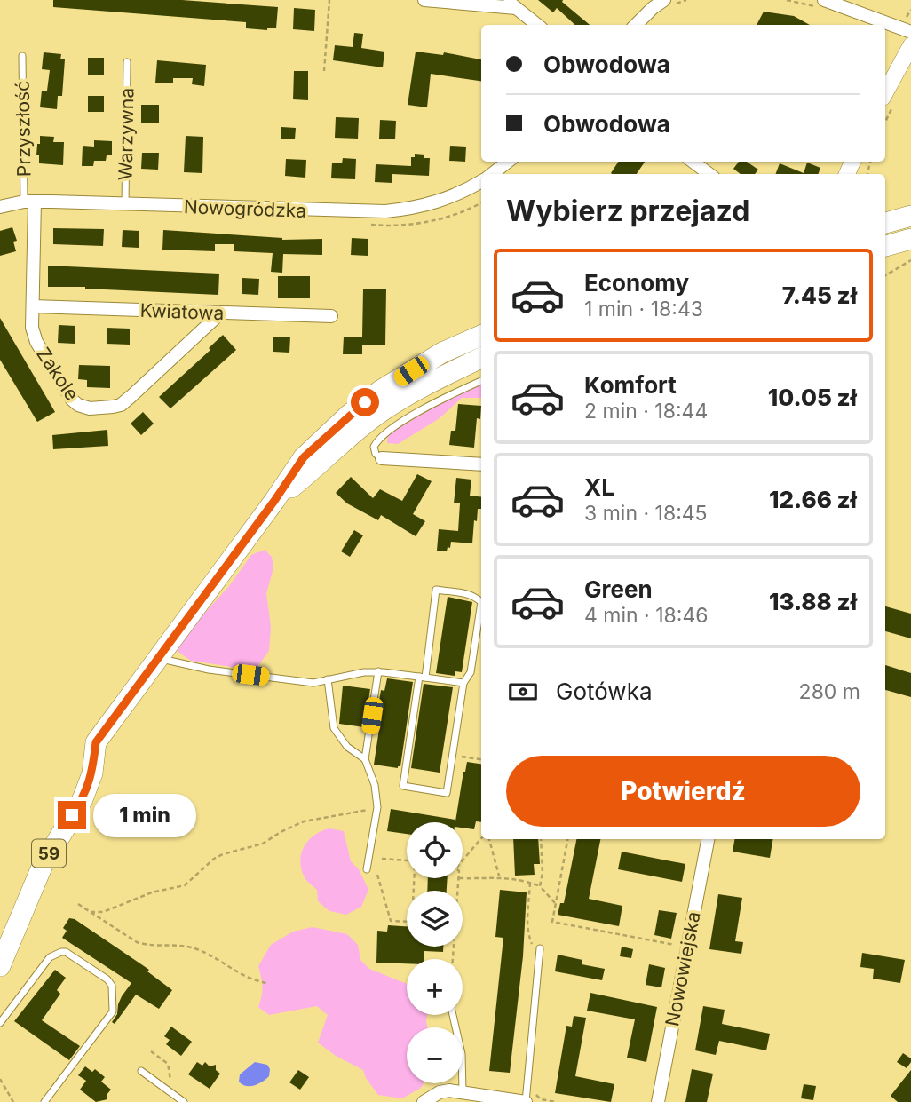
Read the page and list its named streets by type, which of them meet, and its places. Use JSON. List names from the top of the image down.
{
  "streets": {
    "main road": ["59"],
    "street": [
      "Nowogródzka",
      "Kwiatowa",
      "Zakole",
      "Nowowiejska"
    ],
    "lane": ["Przyszłość", "Warzywna"]
  },
  "crossings": [
    ["Przyszłość", "Nowogródzka"],
    ["Przyszłość", "Zakole"],
    ["Warzywna", "Nowogródzka"],
    ["Nowogródzka", "Zakole"],
    ["Kwiatowa", "Zakole"]
  ],
  "page": {
    "banner": ["Obwodowa", "Obwodowa"],
    "heading": "Wybierz przejazd",
    "list": [
      {
        "name": "Economy",
        "note": "1 min · 18:43",
        "value": "7.45 zł"
      },
      {
        "name": "Komfort",
        "note": "2 min · 18:44",
        "value": "10.05 zł"
      },
      {
        "name": "XL",
        "note": "3 min · 18:45",
        "value": "12.66 zł"
      },
      {
        "name": "Green",
        "note": "4 min · 18:46",
        "value": "13.88 zł"
      }
    ],
    "pay": ["Gotówka", "280 m"],
    "buttons": "Potwierdź",
    "bubble": "1 min",
    "map_buttons": ["+", "−"]
  }
}
